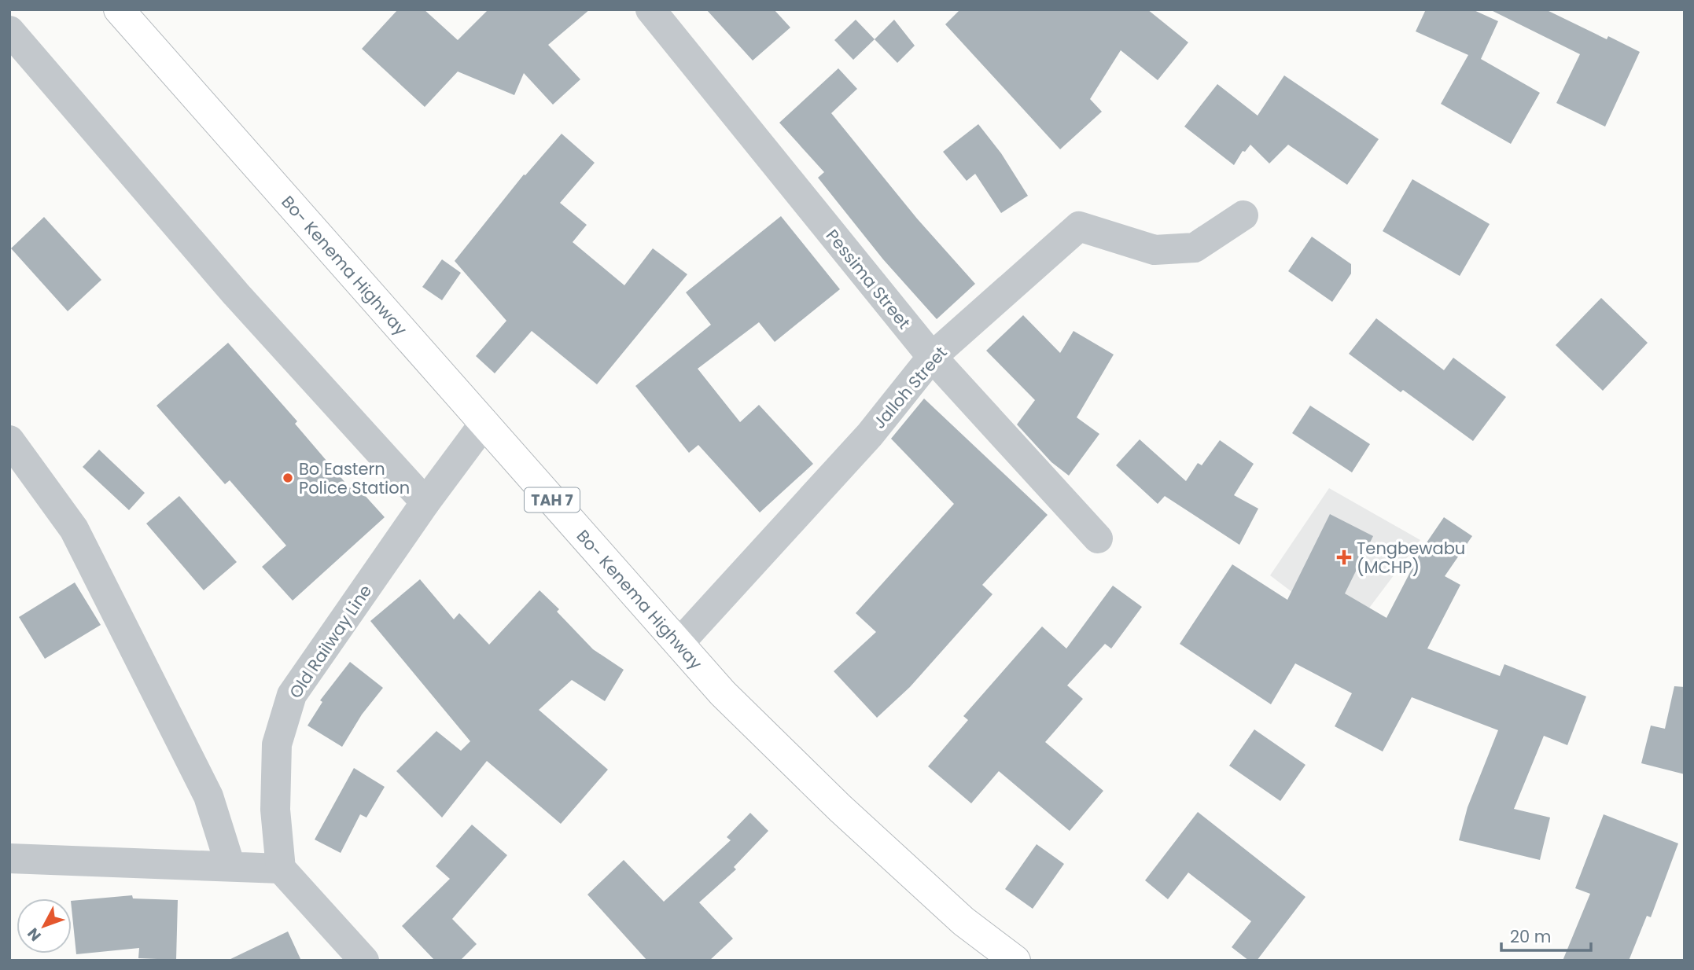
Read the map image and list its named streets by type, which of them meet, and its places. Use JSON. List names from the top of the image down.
{
  "streets": {
    "highway": ["Bo- Kenema Highway", "TAH 7"],
    "street": ["Pessima Street", "Jalloh Street", "Old Railway Line"]
  },
  "crossings": [
    ["Bo- Kenema Highway", "Jalloh Street"],
    ["Bo- Kenema Highway", "Old Railway Line"],
    ["Pessima Street", "Jalloh Street"]
  ],
  "places": {
    "other": ["Bo Eastern Police Station"],
    "health": ["Tengbewabu (MCHP)"]
  },
  "scale_bar": "20 m",
  "north": "bottom left"
}
